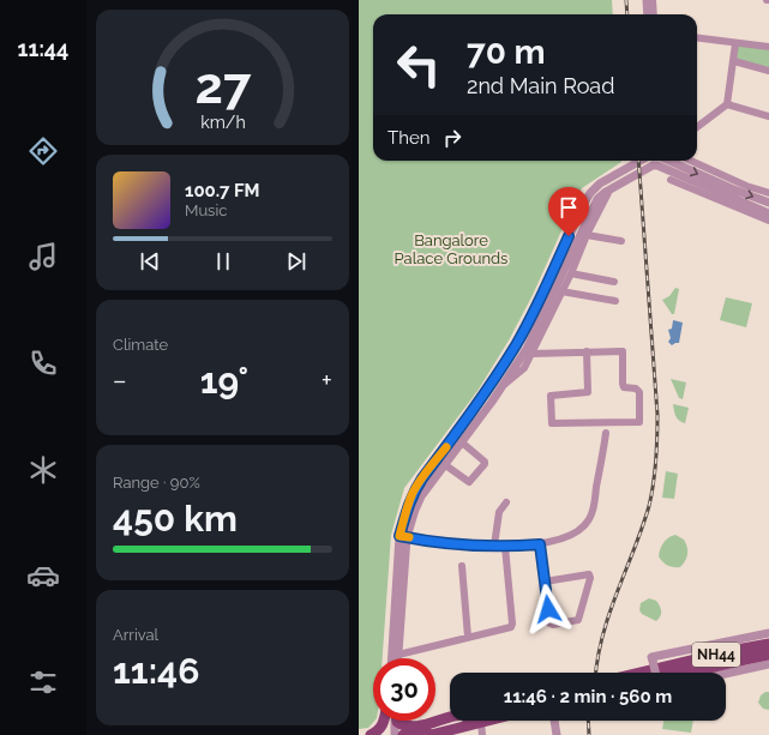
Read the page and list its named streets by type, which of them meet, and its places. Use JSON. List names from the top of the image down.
{
  "streets": {
    "main road": ["NH44"]
  },
  "parks": ["Bangalore Palace Grounds"],
  "page": {
    "tabs": "11:44",
    "turn": ["70 m", "2nd Main Road"],
    "then": "Then",
    "song": ["100.7 FM", "Music"],
    "tile": [
      "Climate",
      ["Range · 90%", "450 km"],
      ["Arrival", "11:46"]
    ],
    "heat": ["−", "19°", "+"],
    "limit": "30",
    "trip": "11:46 · 2 min · 560 m",
    "gauge": ["27", "km/h"]
  }
}
